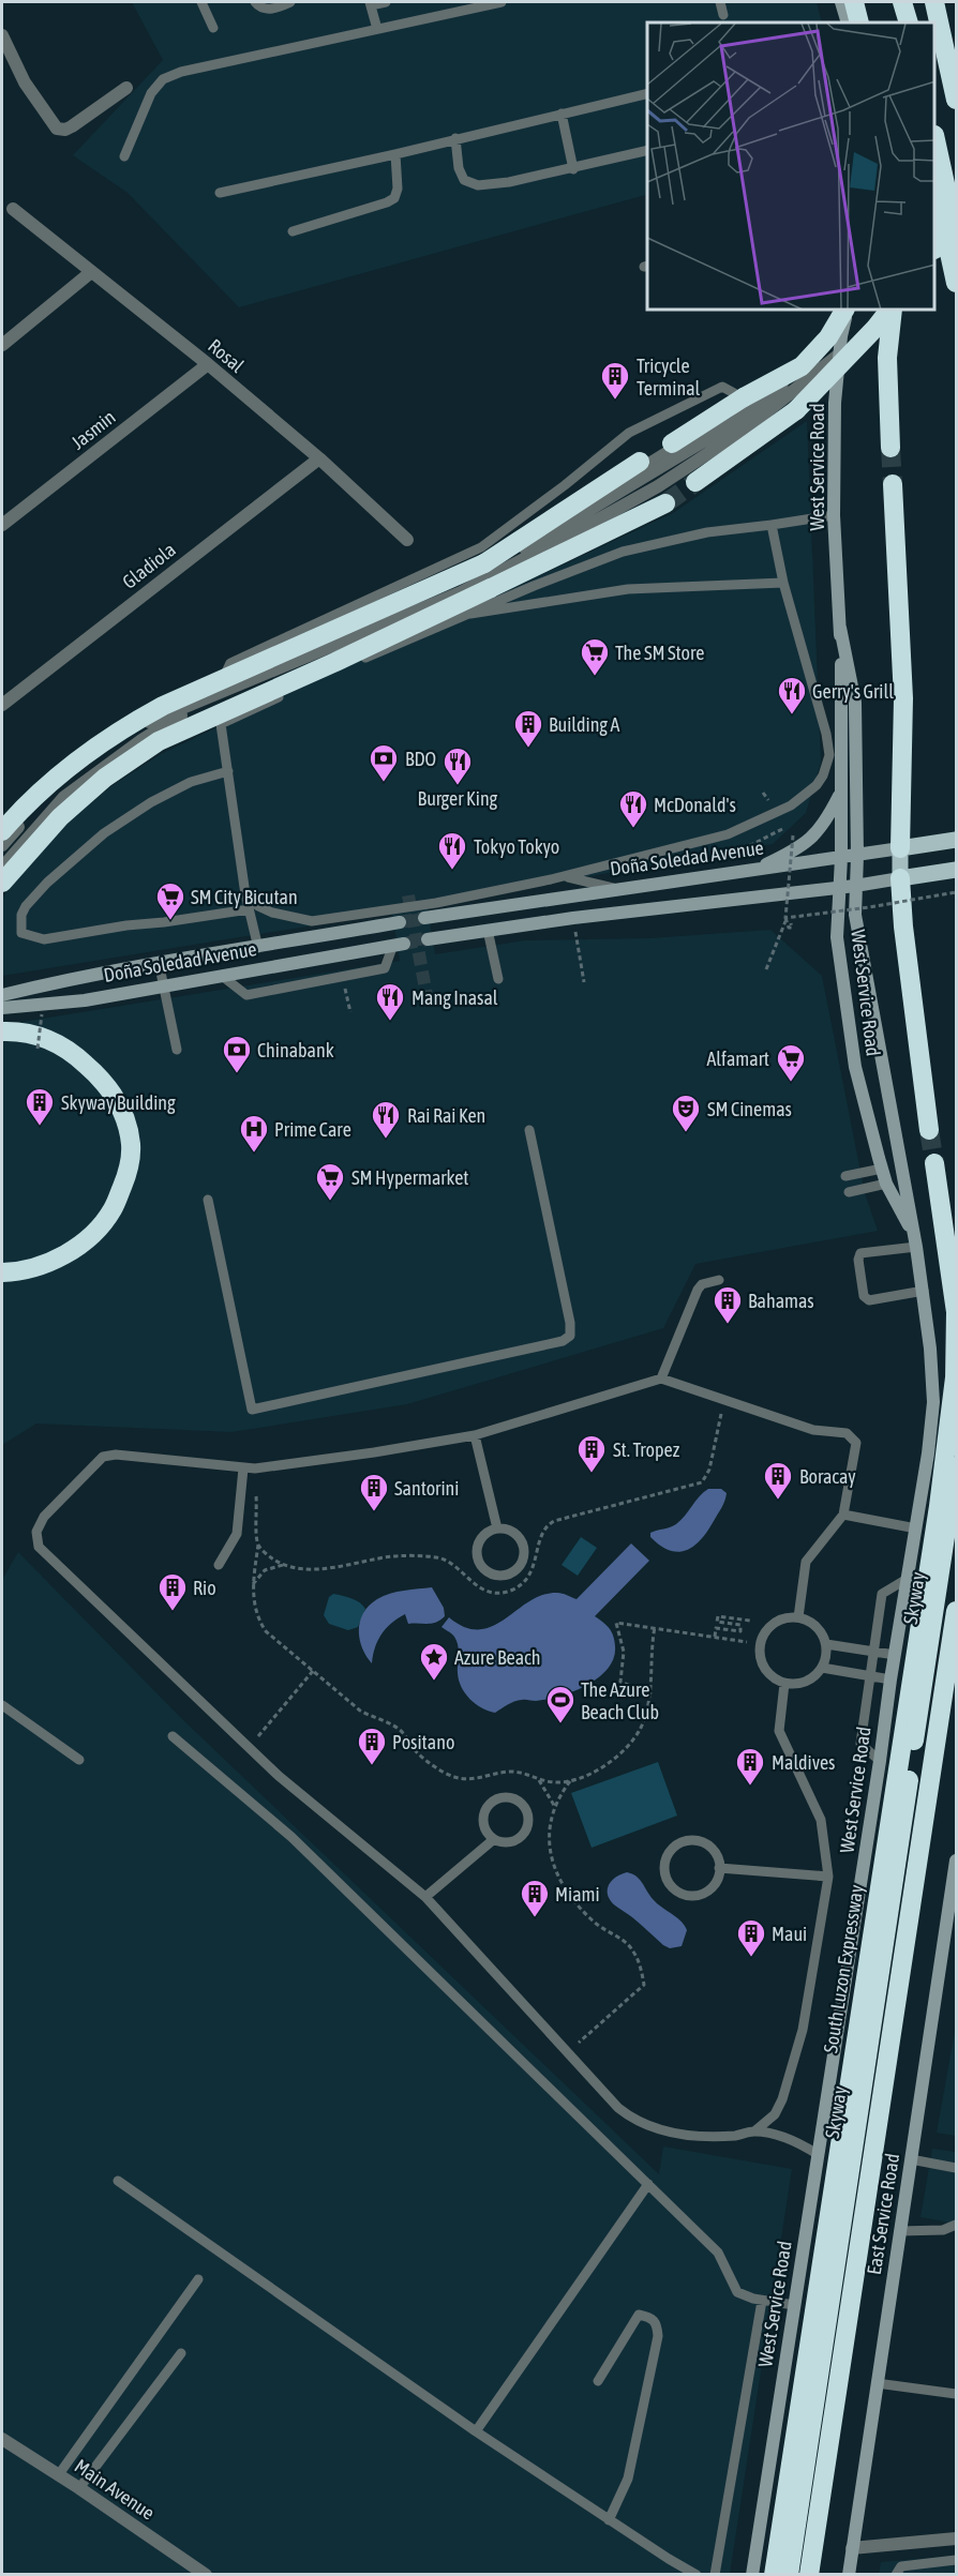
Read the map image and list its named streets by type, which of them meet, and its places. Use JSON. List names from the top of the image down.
{
  "streets": {
    "highway": ["Skyway", "South Luzon Expressway"],
    "main road": ["West Service Road", "Doña Soledad Avenue", "East Service Road"],
    "street": [
      "Rosal",
      "Jasmin",
      "Gladiola",
      "Main Avenue"
    ]
  },
  "crossings": [
    ["Rosal", "Jasmin"],
    ["Rosal", "Gladiola"],
    ["West Service Road", "Doña Soledad Avenue"]
  ],
  "places": {
    "building": [
      "Tricycle Terminal",
      "Building A",
      "Skyway Building",
      "Bahamas",
      "St. Tropez",
      "Boracay",
      "Santorini",
      "Rio",
      "Positano",
      "Maldives",
      "Miami",
      "Maui"
    ],
    "supermarket": [
      "The SM Store",
      "SM City Bicutan",
      "Alfamart",
      "SM Hypermarket"
    ],
    "restaurant": [
      "Gerry's Grill",
      "Burger King",
      "McDonald's",
      "Tokyo Tokyo",
      "Mang Inasal",
      "Rai Rai Ken"
    ],
    "bank": ["BDO", "Chinabank"],
    "theatre": ["SM Cinemas"],
    "hospital": ["Prime Care"],
    "place": ["Azure Beach"],
    "sports": ["The Azure Beach Club"]
  }
}
